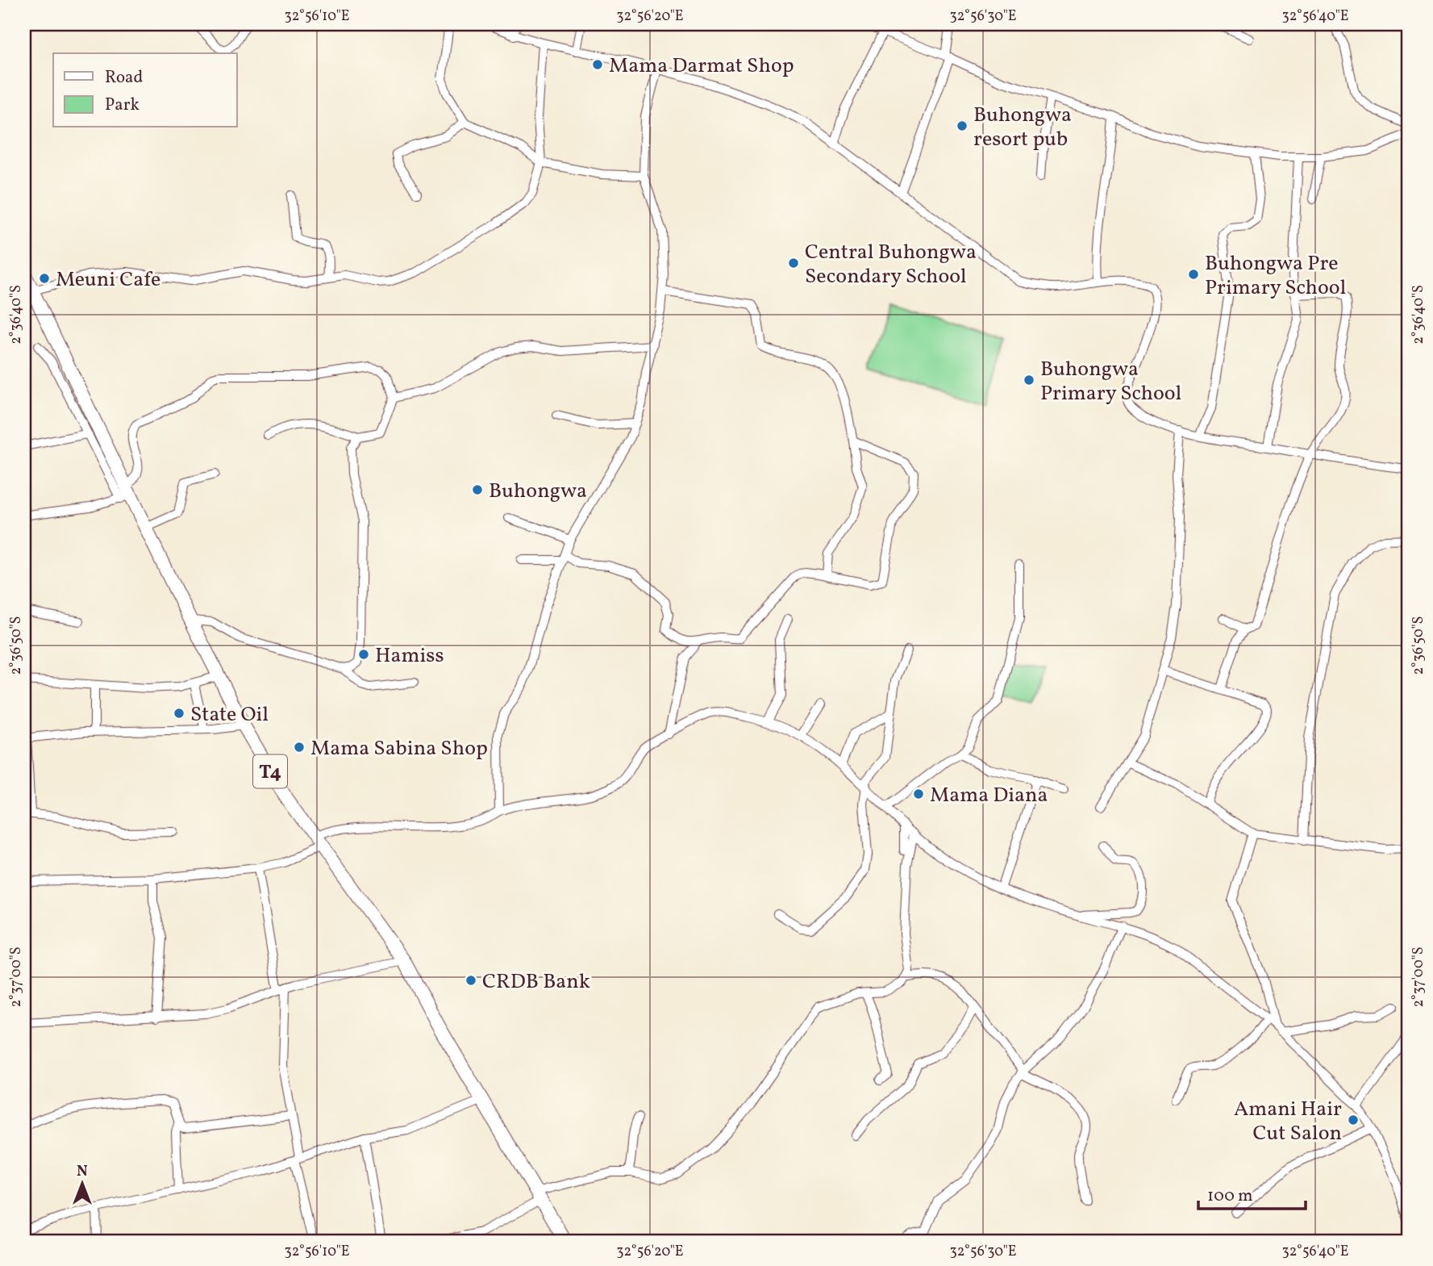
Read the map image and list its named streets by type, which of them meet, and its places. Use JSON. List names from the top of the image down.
{
  "streets": {
    "highway": ["T4"]
  },
  "places": [
    "Mama Darmat Shop",
    "Buhongwa resort pub",
    "Central Buhongwa Secondary School",
    "Buhongwa Pre Primary School",
    "Meuni Cafe",
    "Buhongwa Primary School",
    "Buhongwa",
    "Hamiss",
    "State Oil",
    "Mama Sabina Shop",
    "Mama Diana",
    "CRDB Bank",
    "Amani Hair Cut Salon"
  ],
  "legend": ["Road", "Park"],
  "scale_bar": "100 m",
  "north": "top",
  "coordinates": [
    "32°56'10\"E",
    "32°56'20\"E",
    "32°56'30\"E",
    "32°56'40\"E",
    "2°36'40\"S",
    "2°36'50\"S",
    "2°37'00\"S"
  ]
}
